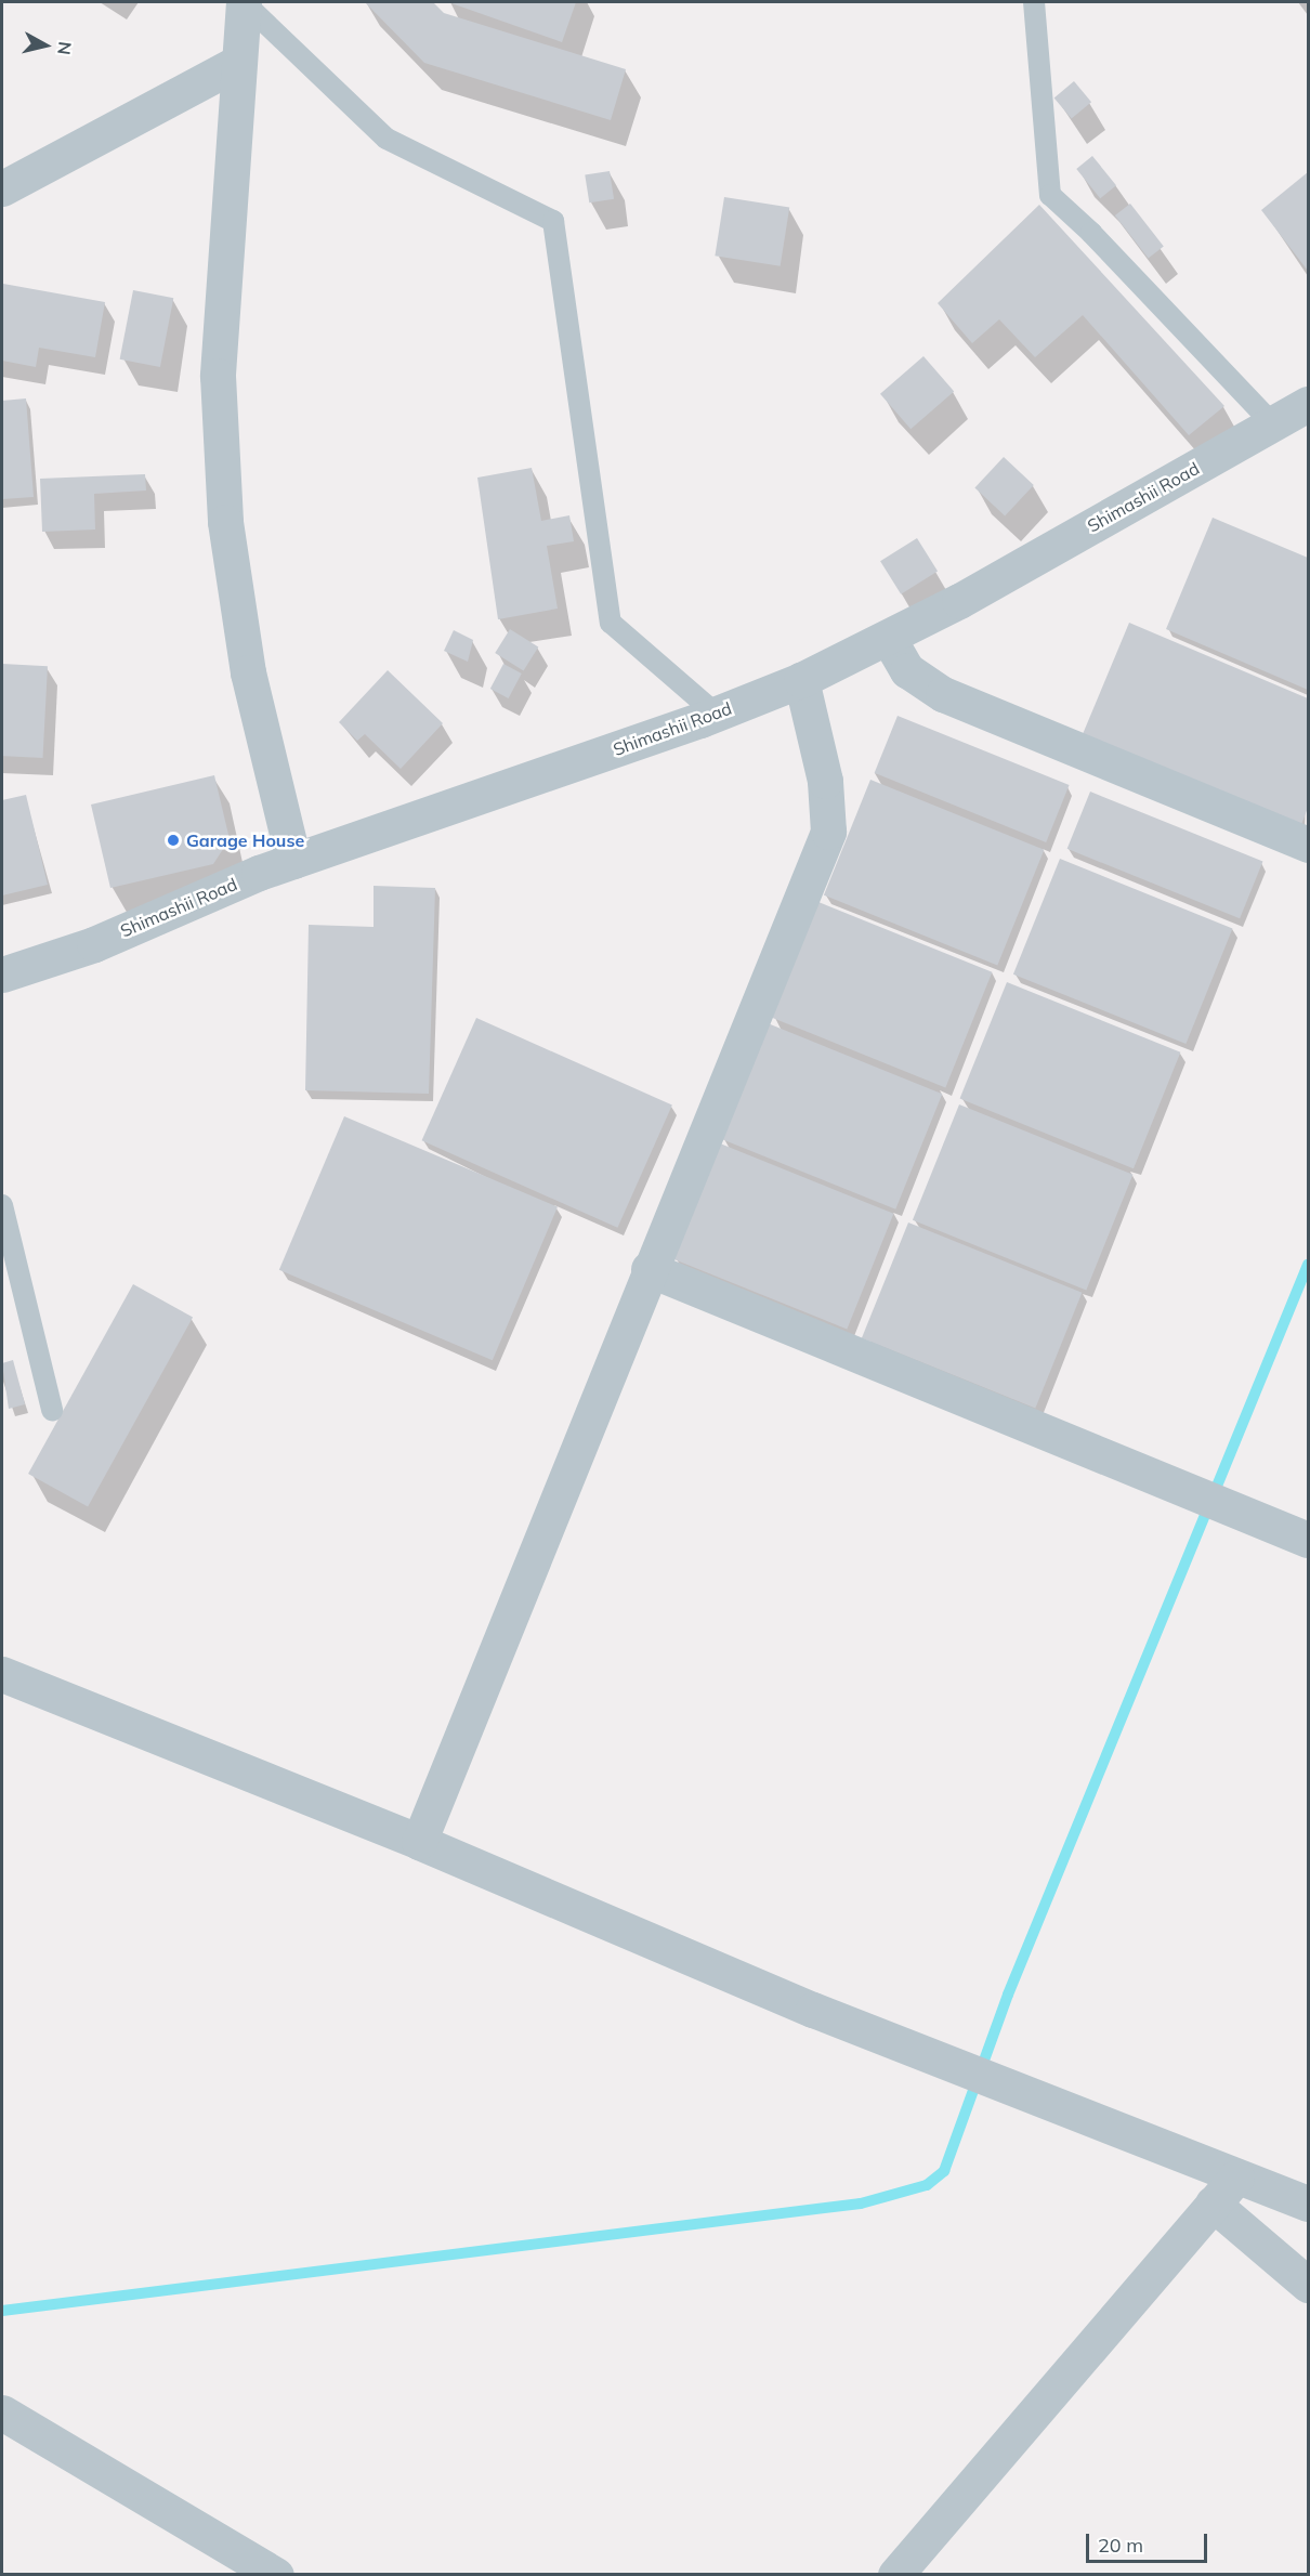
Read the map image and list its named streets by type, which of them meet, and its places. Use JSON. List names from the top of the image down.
{
  "streets": {
    "street": ["Shimashii Road"]
  },
  "places": ["Garage House"],
  "scale_bar": "20 m",
  "north": "right"
}
